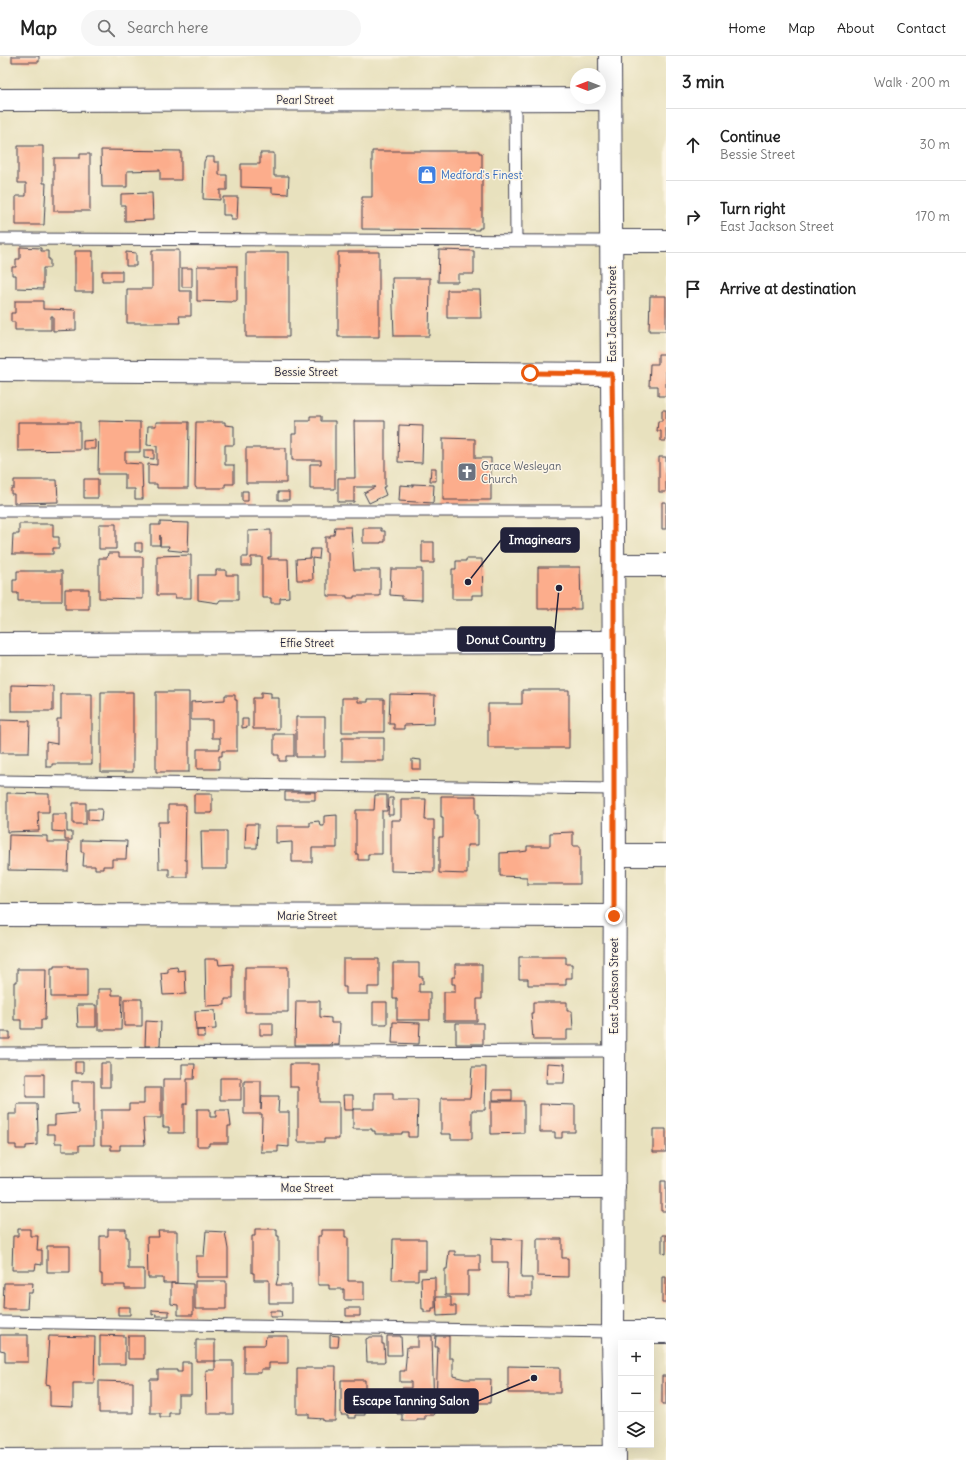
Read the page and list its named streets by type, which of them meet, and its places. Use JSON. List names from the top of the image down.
{
  "streets": {
    "street": [
      "Pearl Street",
      "East Jackson Street",
      "Bessie Street",
      "Effie Street",
      "Marie Street",
      "Mae Street"
    ]
  },
  "crossings": [
    ["Pearl Street", "East Jackson Street"],
    ["East Jackson Street", "Bessie Street"],
    ["East Jackson Street", "Effie Street"],
    ["East Jackson Street", "Marie Street"],
    ["East Jackson Street", "Mae Street"]
  ],
  "places": {
    "shop": ["Medford's Finest"],
    "church": ["Grace Wesleyan Church"],
    "other": ["Imaginears", "Donut Country", "Escape Tanning Salon"]
  },
  "north": "left",
  "page": {
    "header": "Map",
    "search": "Search here",
    "nav": [
      "Home",
      "Map",
      "About",
      "Contact"
    ],
    "heading": ["3 min", "Walk · 200 m"],
    "list": [
      ["Continue", "Bessie Street", "30 m"],
      ["Turn right", "East Jackson Street", "170 m"],
      "Arrive at destination"
    ],
    "map_buttons": ["+", "−"]
  }
}
